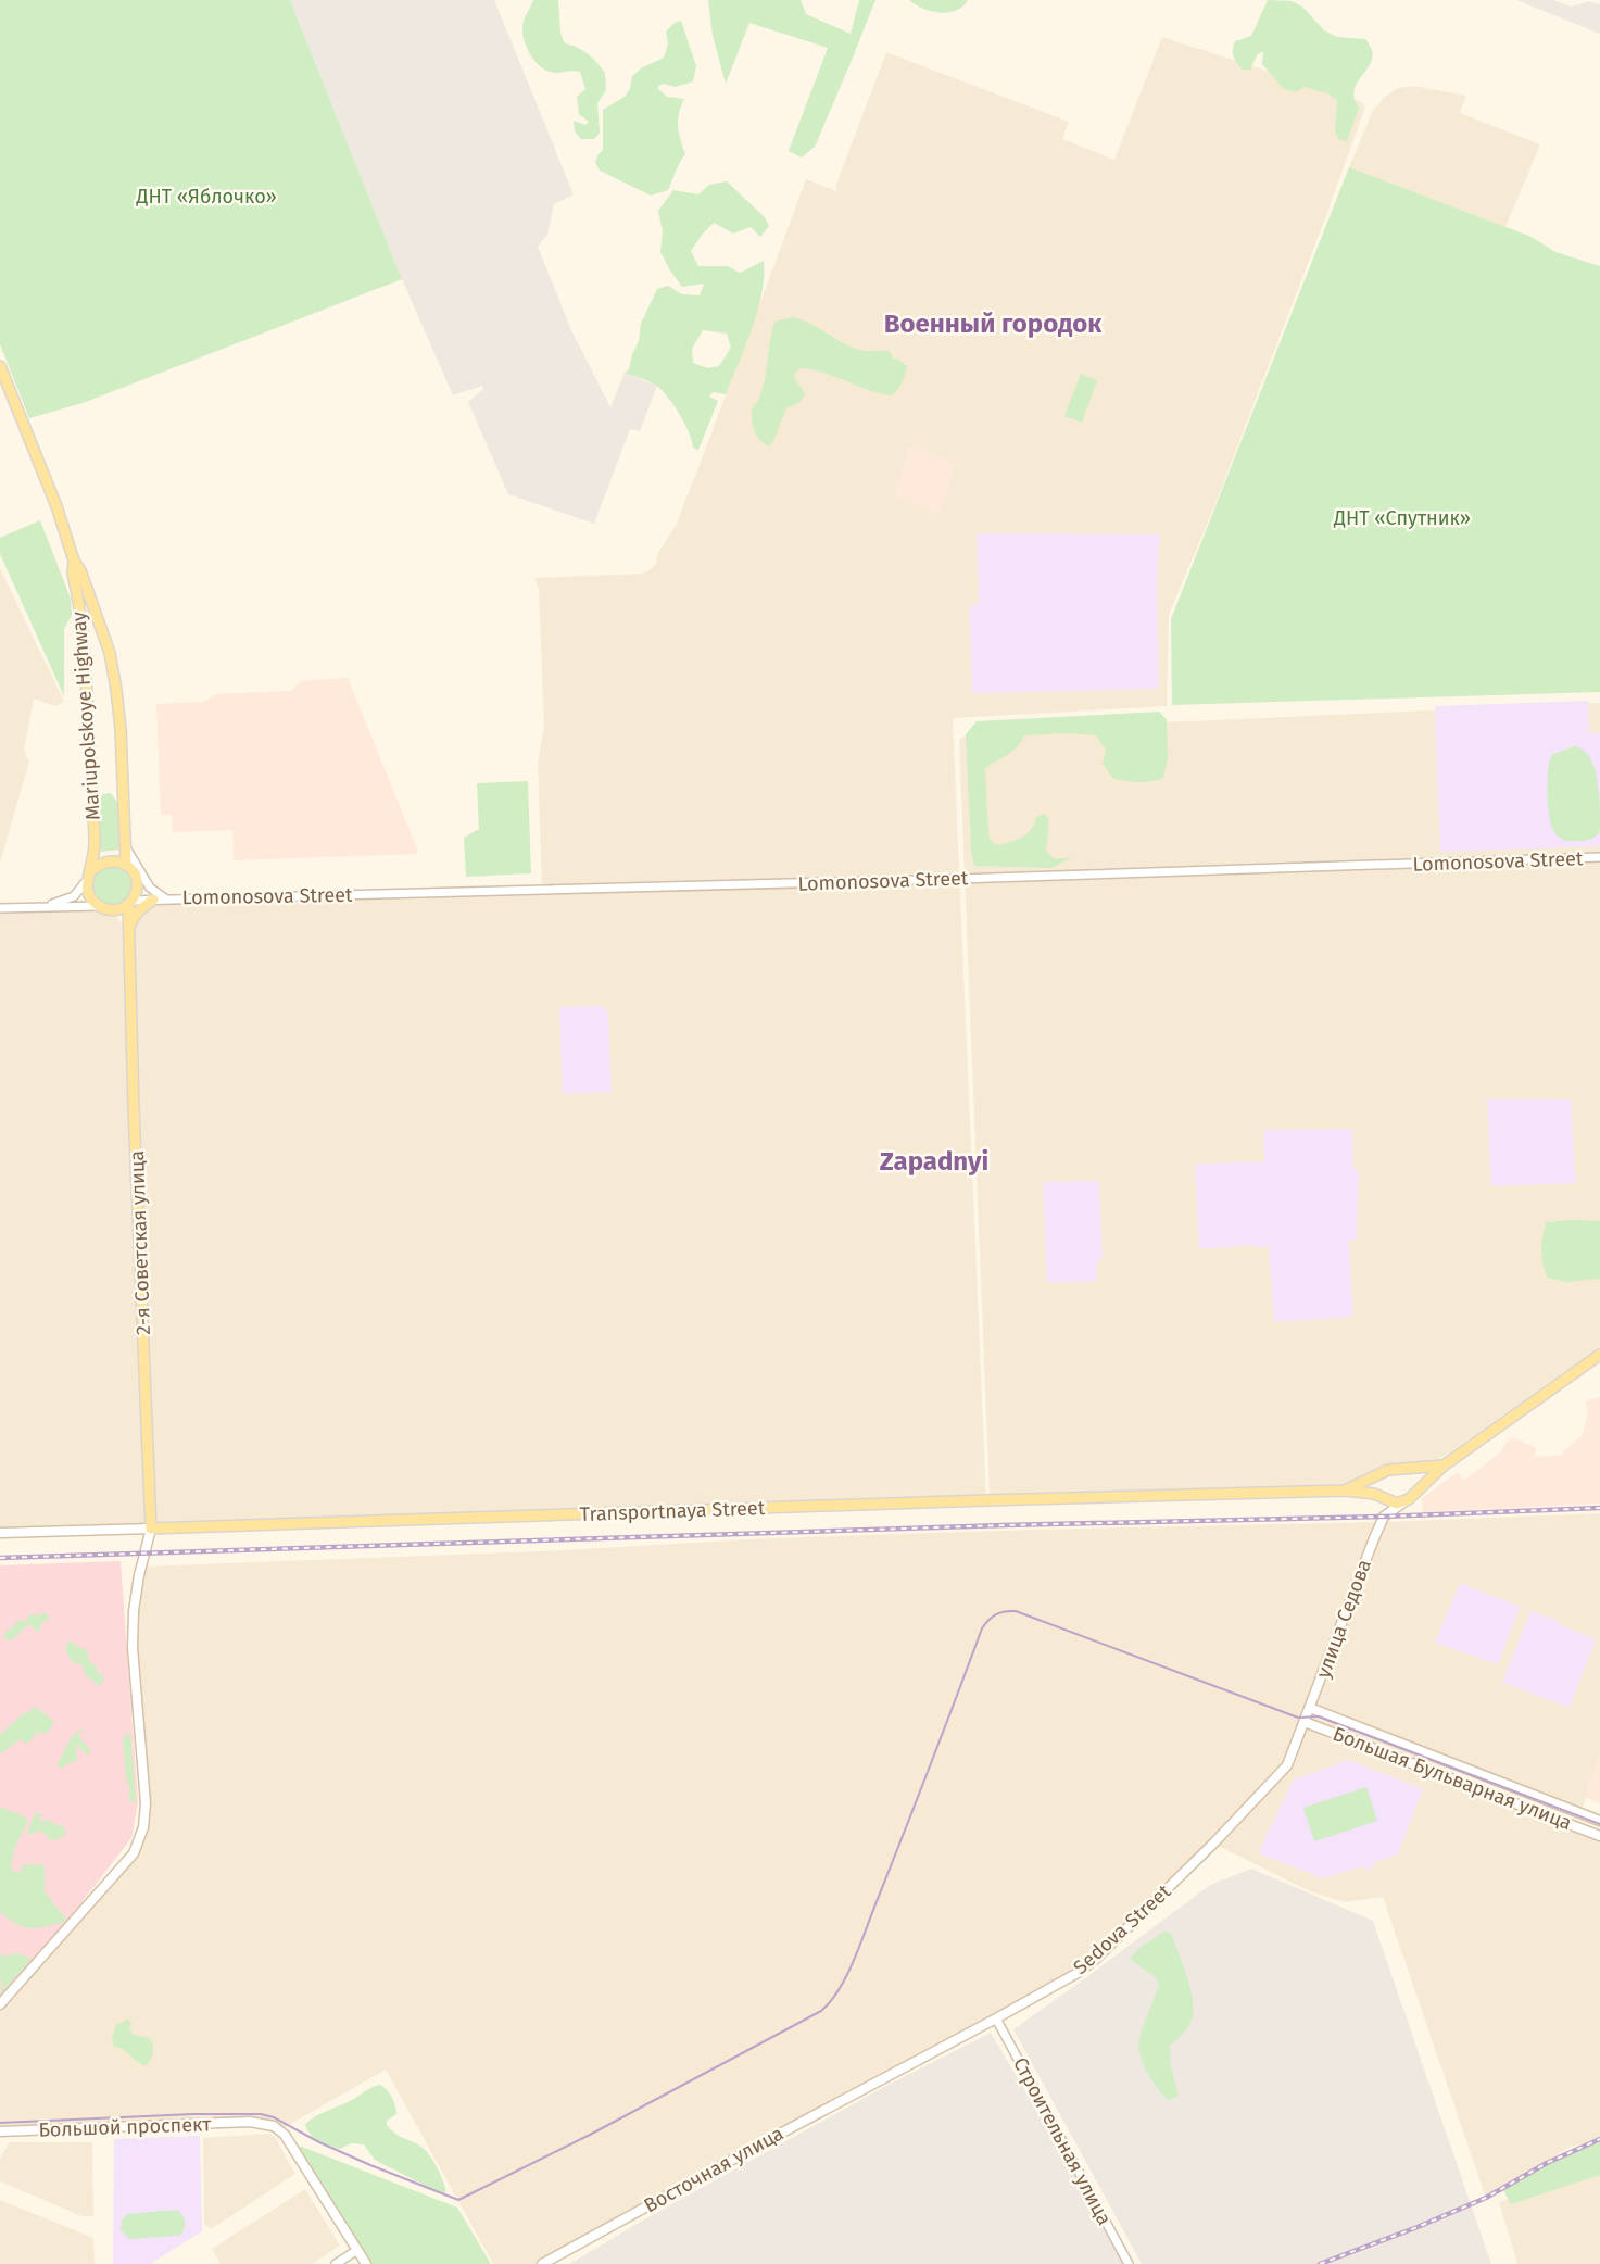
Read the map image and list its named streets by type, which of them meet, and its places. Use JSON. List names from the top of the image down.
{
  "streets": {
    "main road": [
      "Mariupolskoye Highway",
      "2-я Советская улица",
      "Transportnaya Street",
      "улица Седова",
      "Большая Бульварная улица",
      "Sedova Street",
      "Большой проспект",
      "Восточная улица"
    ],
    "street": ["Lomonosova Street", "Строительная улица"]
  },
  "crossings": [
    ["Mariupolskoye Highway", "Lomonosova Street"],
    ["Mariupolskoye Highway", "2-я Советская улица"],
    ["Lomonosova Street", "2-я Советская улица"],
    ["2-я Советская улица", "Transportnaya Street"],
    ["улица Седова", "Большая Бульварная улица"],
    ["улица Седова", "Sedova Street"],
    ["Большая Бульварная улица", "Sedova Street"],
    ["Sedova Street", "Строительная улица"],
    ["Sedova Street", "Восточная улица"]
  ],
  "districts": ["Военный городок", "Zapadnyi"],
  "parks": ["ДНТ «Яблочко»", "ДНТ «Спутник»"]
}
